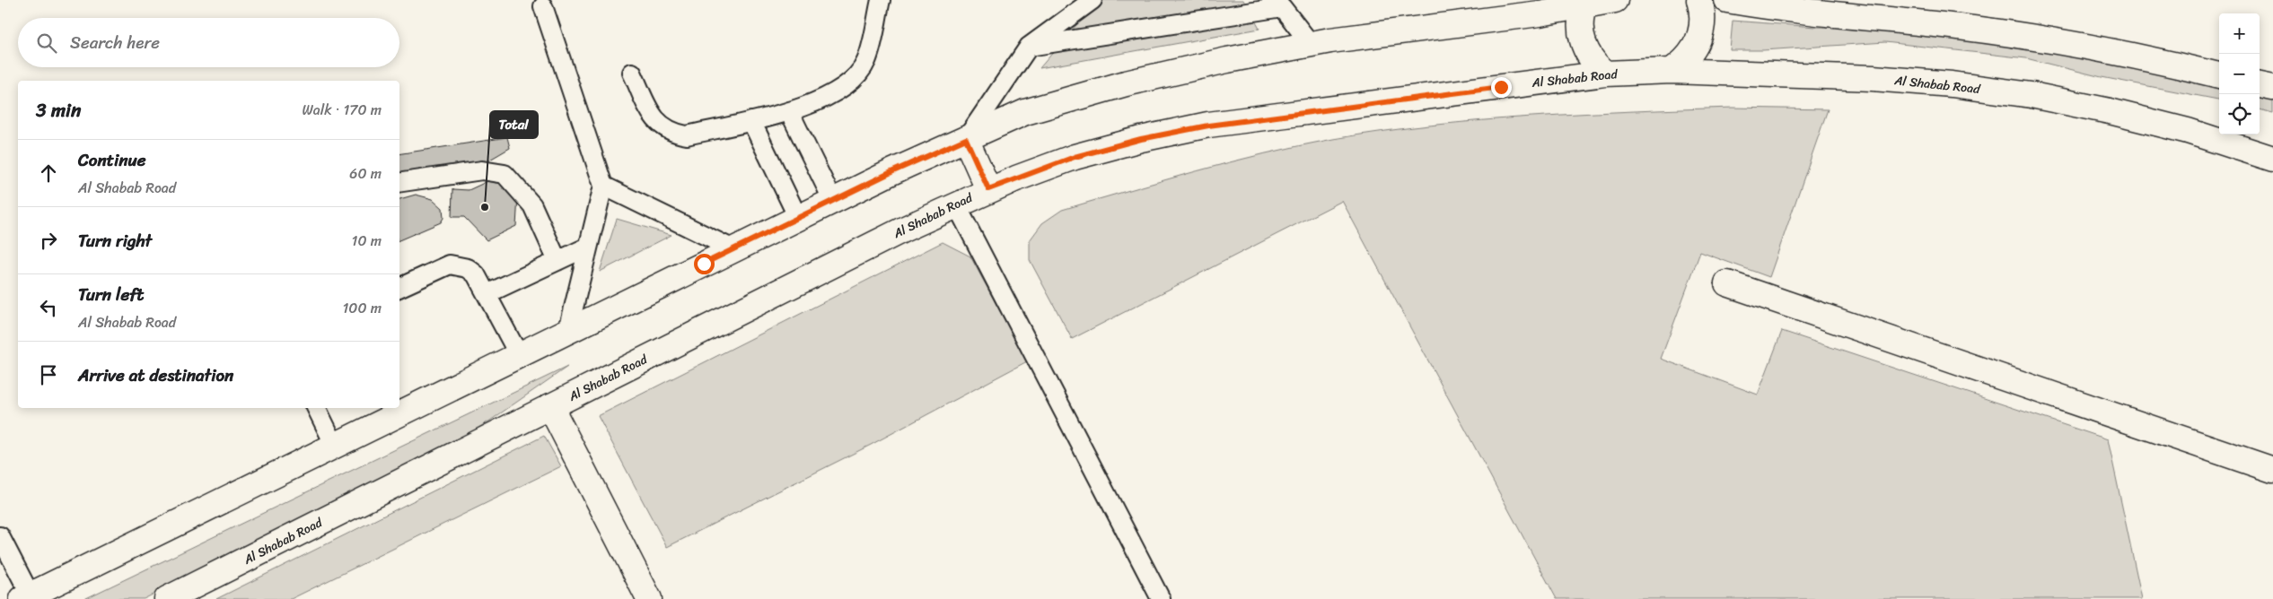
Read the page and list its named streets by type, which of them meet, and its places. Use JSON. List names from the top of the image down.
{
  "streets": {
    "main road": ["Al Shabab Road"]
  },
  "places": ["Total"],
  "page": {
    "map_buttons": ["+", "−"],
    "search": "Search here",
    "heading": ["3 min", "Walk · 170 m"],
    "list": [
      ["Continue", "Al Shabab Road", "60 m"],
      ["Turn right", "10 m"],
      ["Turn left", "Al Shabab Road", "100 m"],
      "Arrive at destination"
    ]
  }
}
